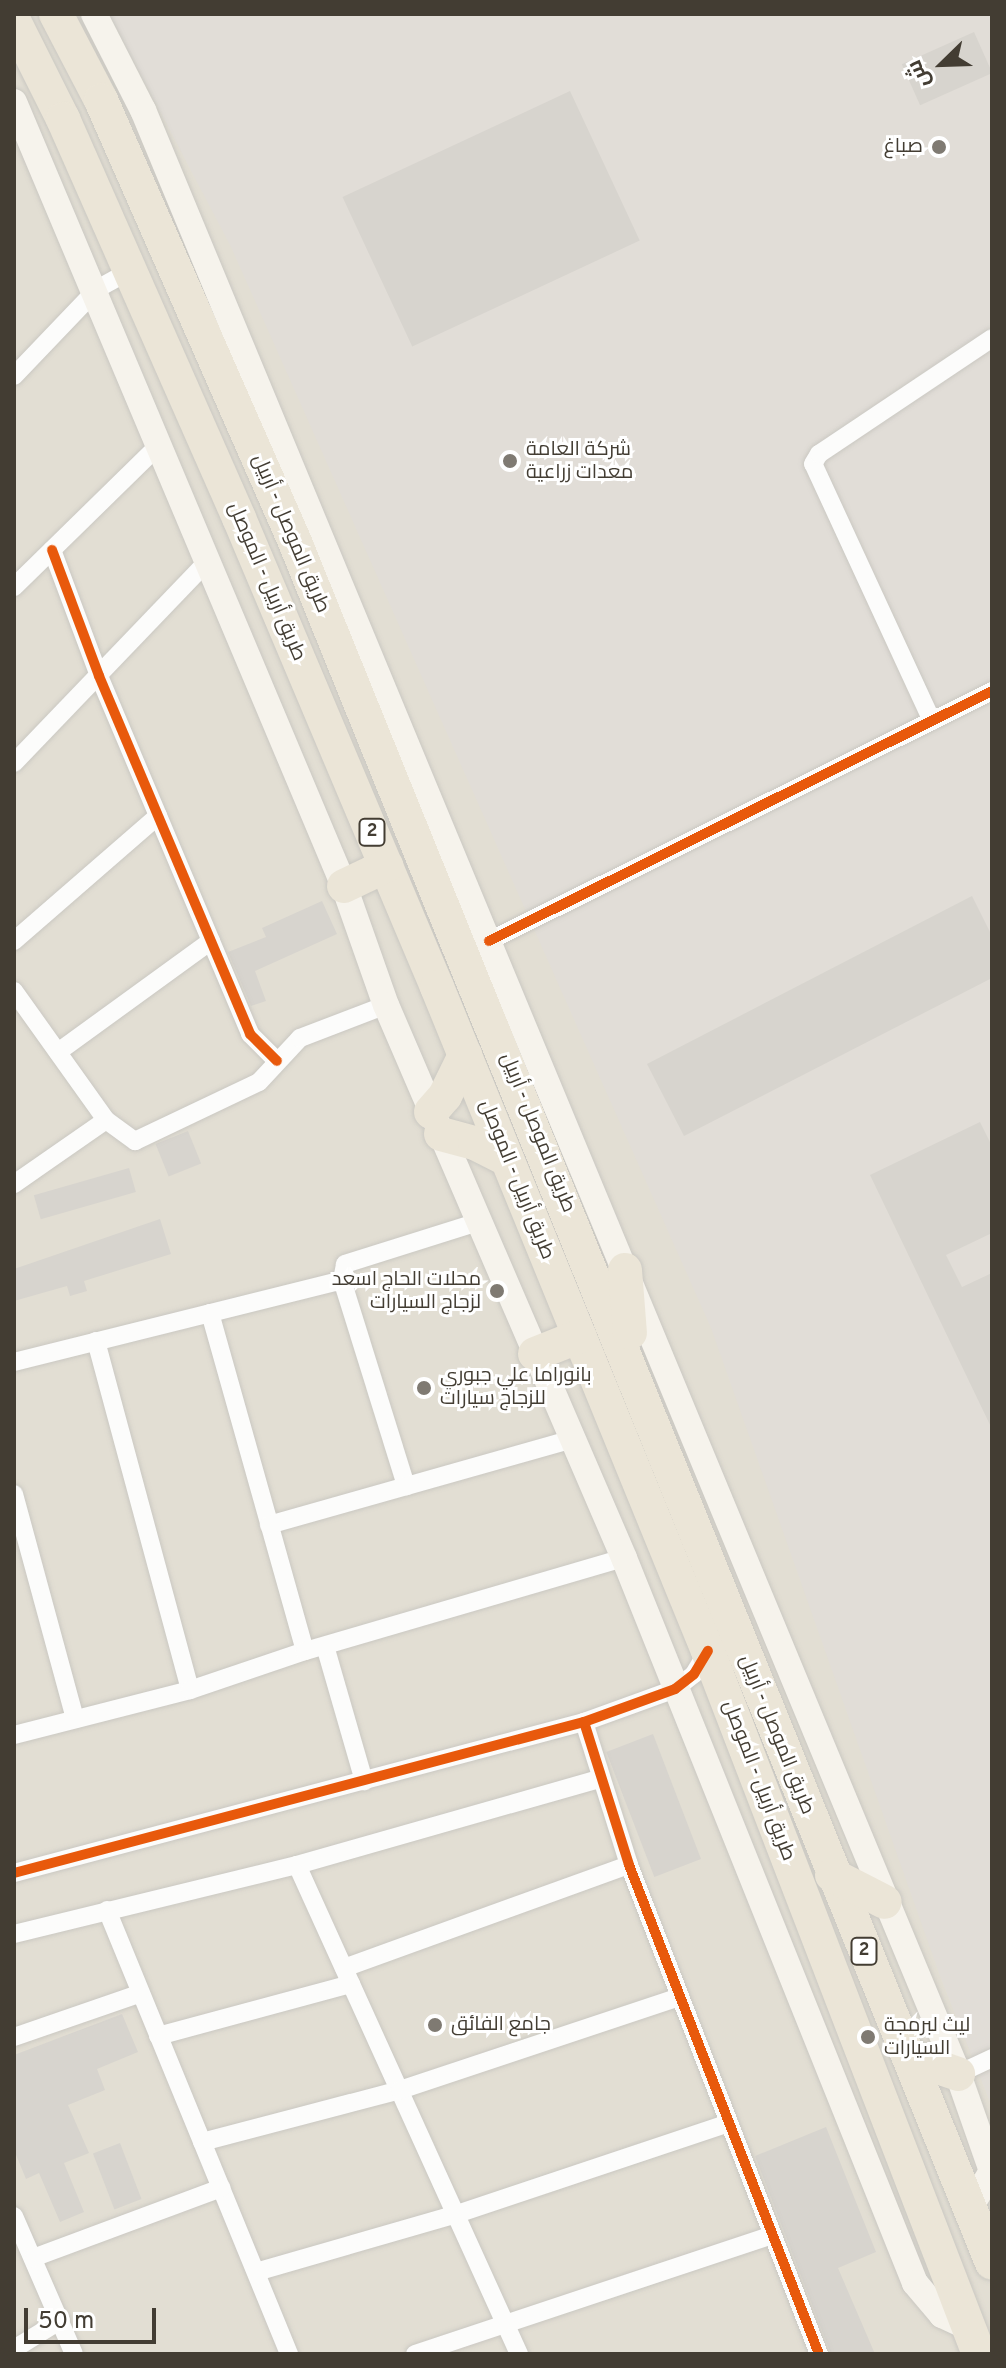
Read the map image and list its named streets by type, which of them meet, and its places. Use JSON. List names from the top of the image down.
{
  "streets": {
    "highway": ["طريق الموصل - أربيل", "طريق أربيل - الموصل", "2"]
  },
  "crossings": [
    ["طريق الموصل - أربيل", "طريق أربيل - الموصل"]
  ],
  "places": [
    "صباغ",
    "شركة العامة معدات زراعية",
    "محلات الحاج اسعد لزجاج السيارات",
    "بانوراما علي جبوري للزجاج سيارات",
    "جامع الفائق",
    "ليث لبرمجة السيارات"
  ],
  "scale_bar": "50 m",
  "north": "bottom left"
}
